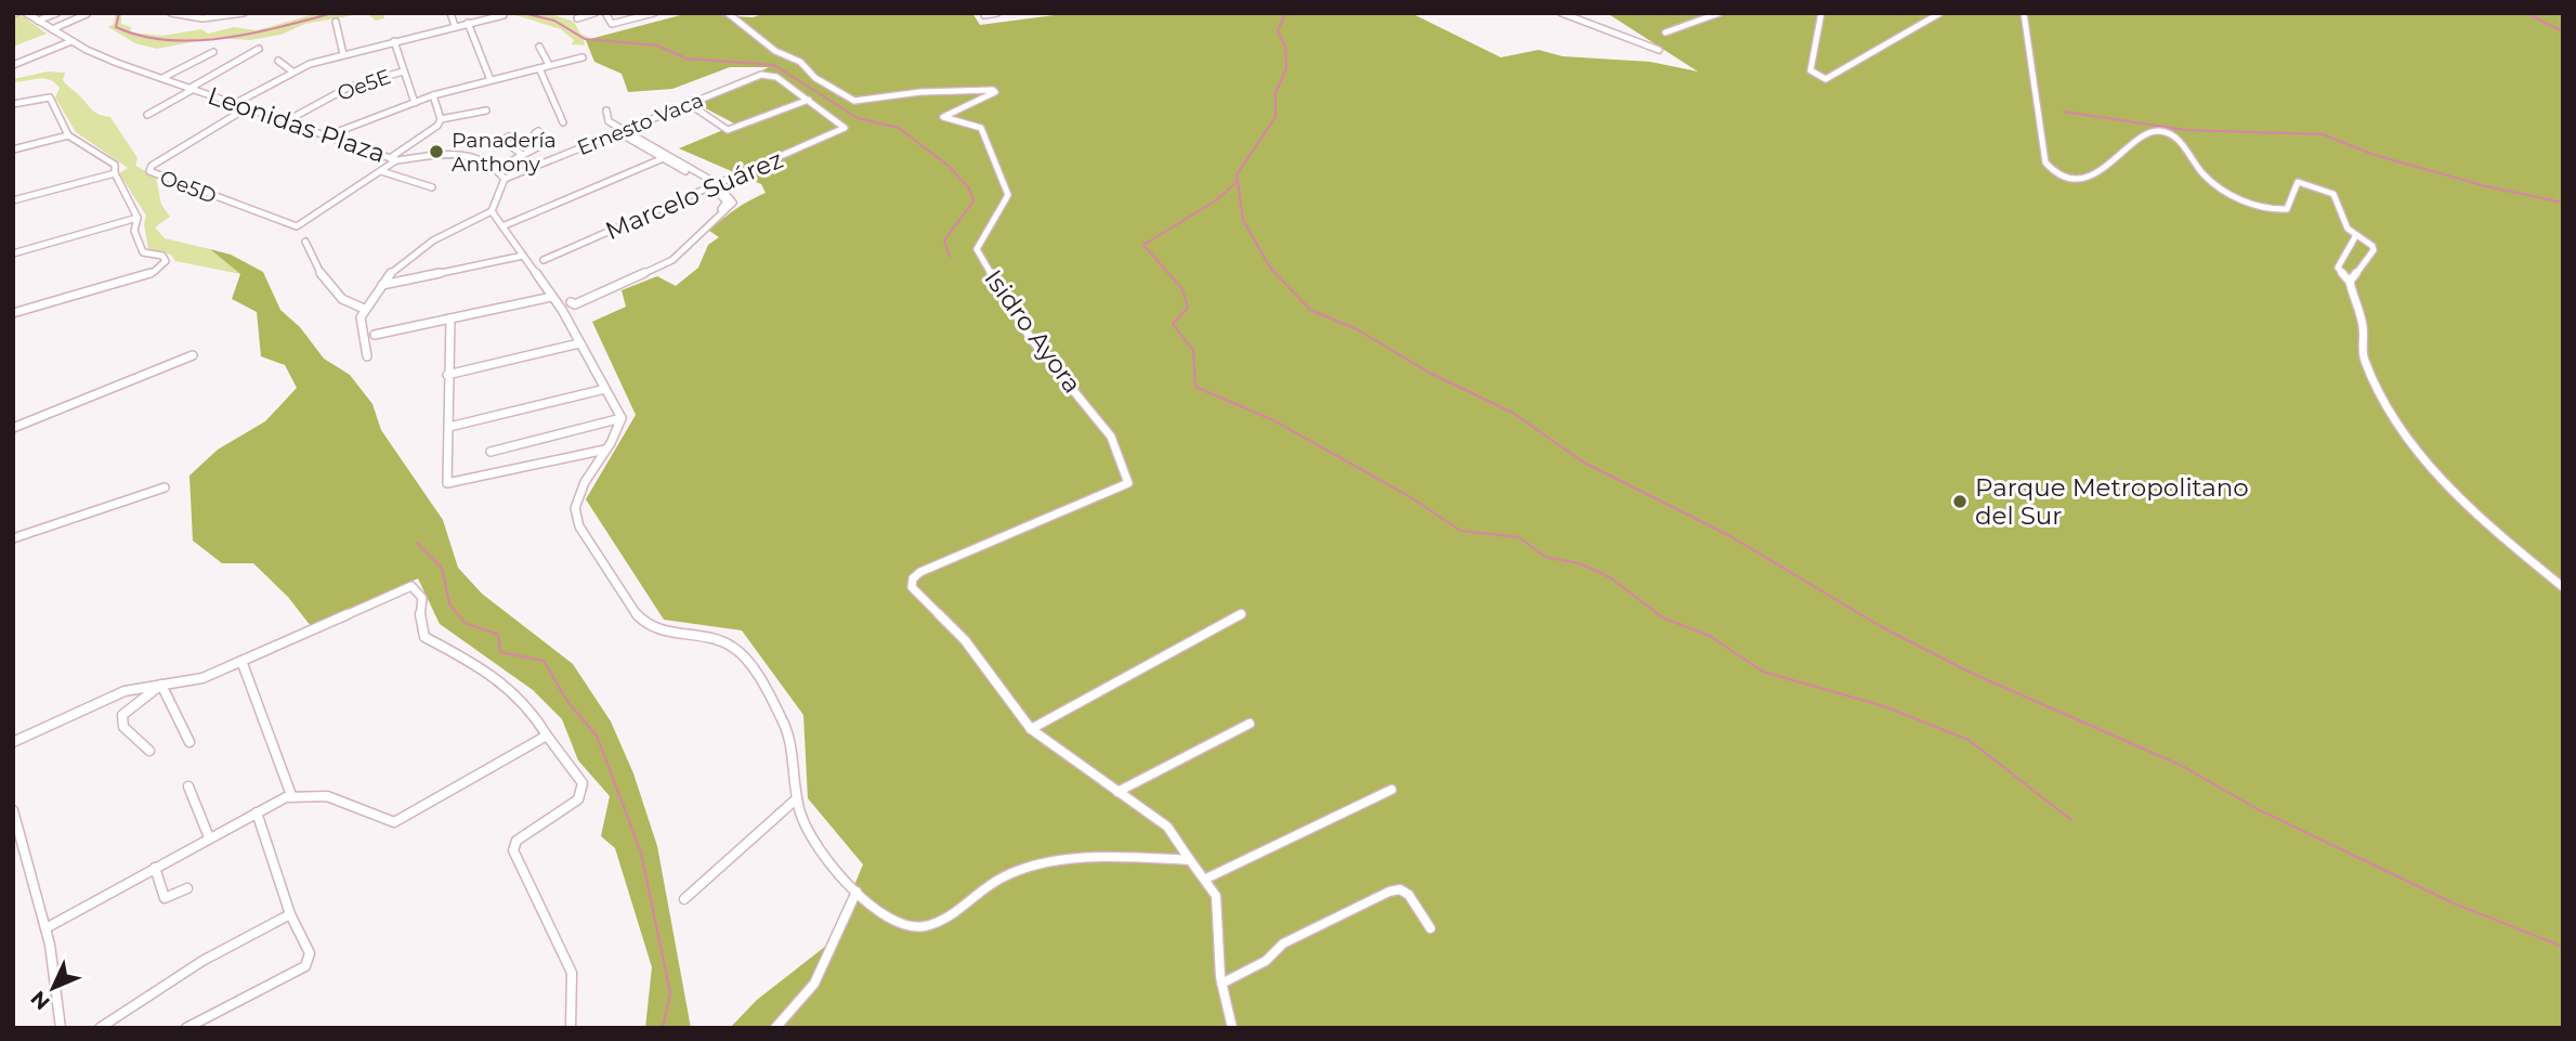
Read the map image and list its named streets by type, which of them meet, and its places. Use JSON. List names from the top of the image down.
{
  "streets": {
    "street": [
      "Oe5E",
      "Ernesto Vaca",
      "Leonidas Plaza",
      "Oe5D",
      "Marcelo Suárez",
      "Isidro Ayora"
    ]
  },
  "crossings": [
    ["Oe5E", "Leonidas Plaza"],
    ["Ernesto Vaca", "Leonidas Plaza"],
    ["Ernesto Vaca", "Marcelo Suárez"],
    ["Leonidas Plaza", "Oe5D"]
  ],
  "places": ["Panadería Anthony", "Parque Metropolitano del Sur"],
  "north": "bottom left"
}
